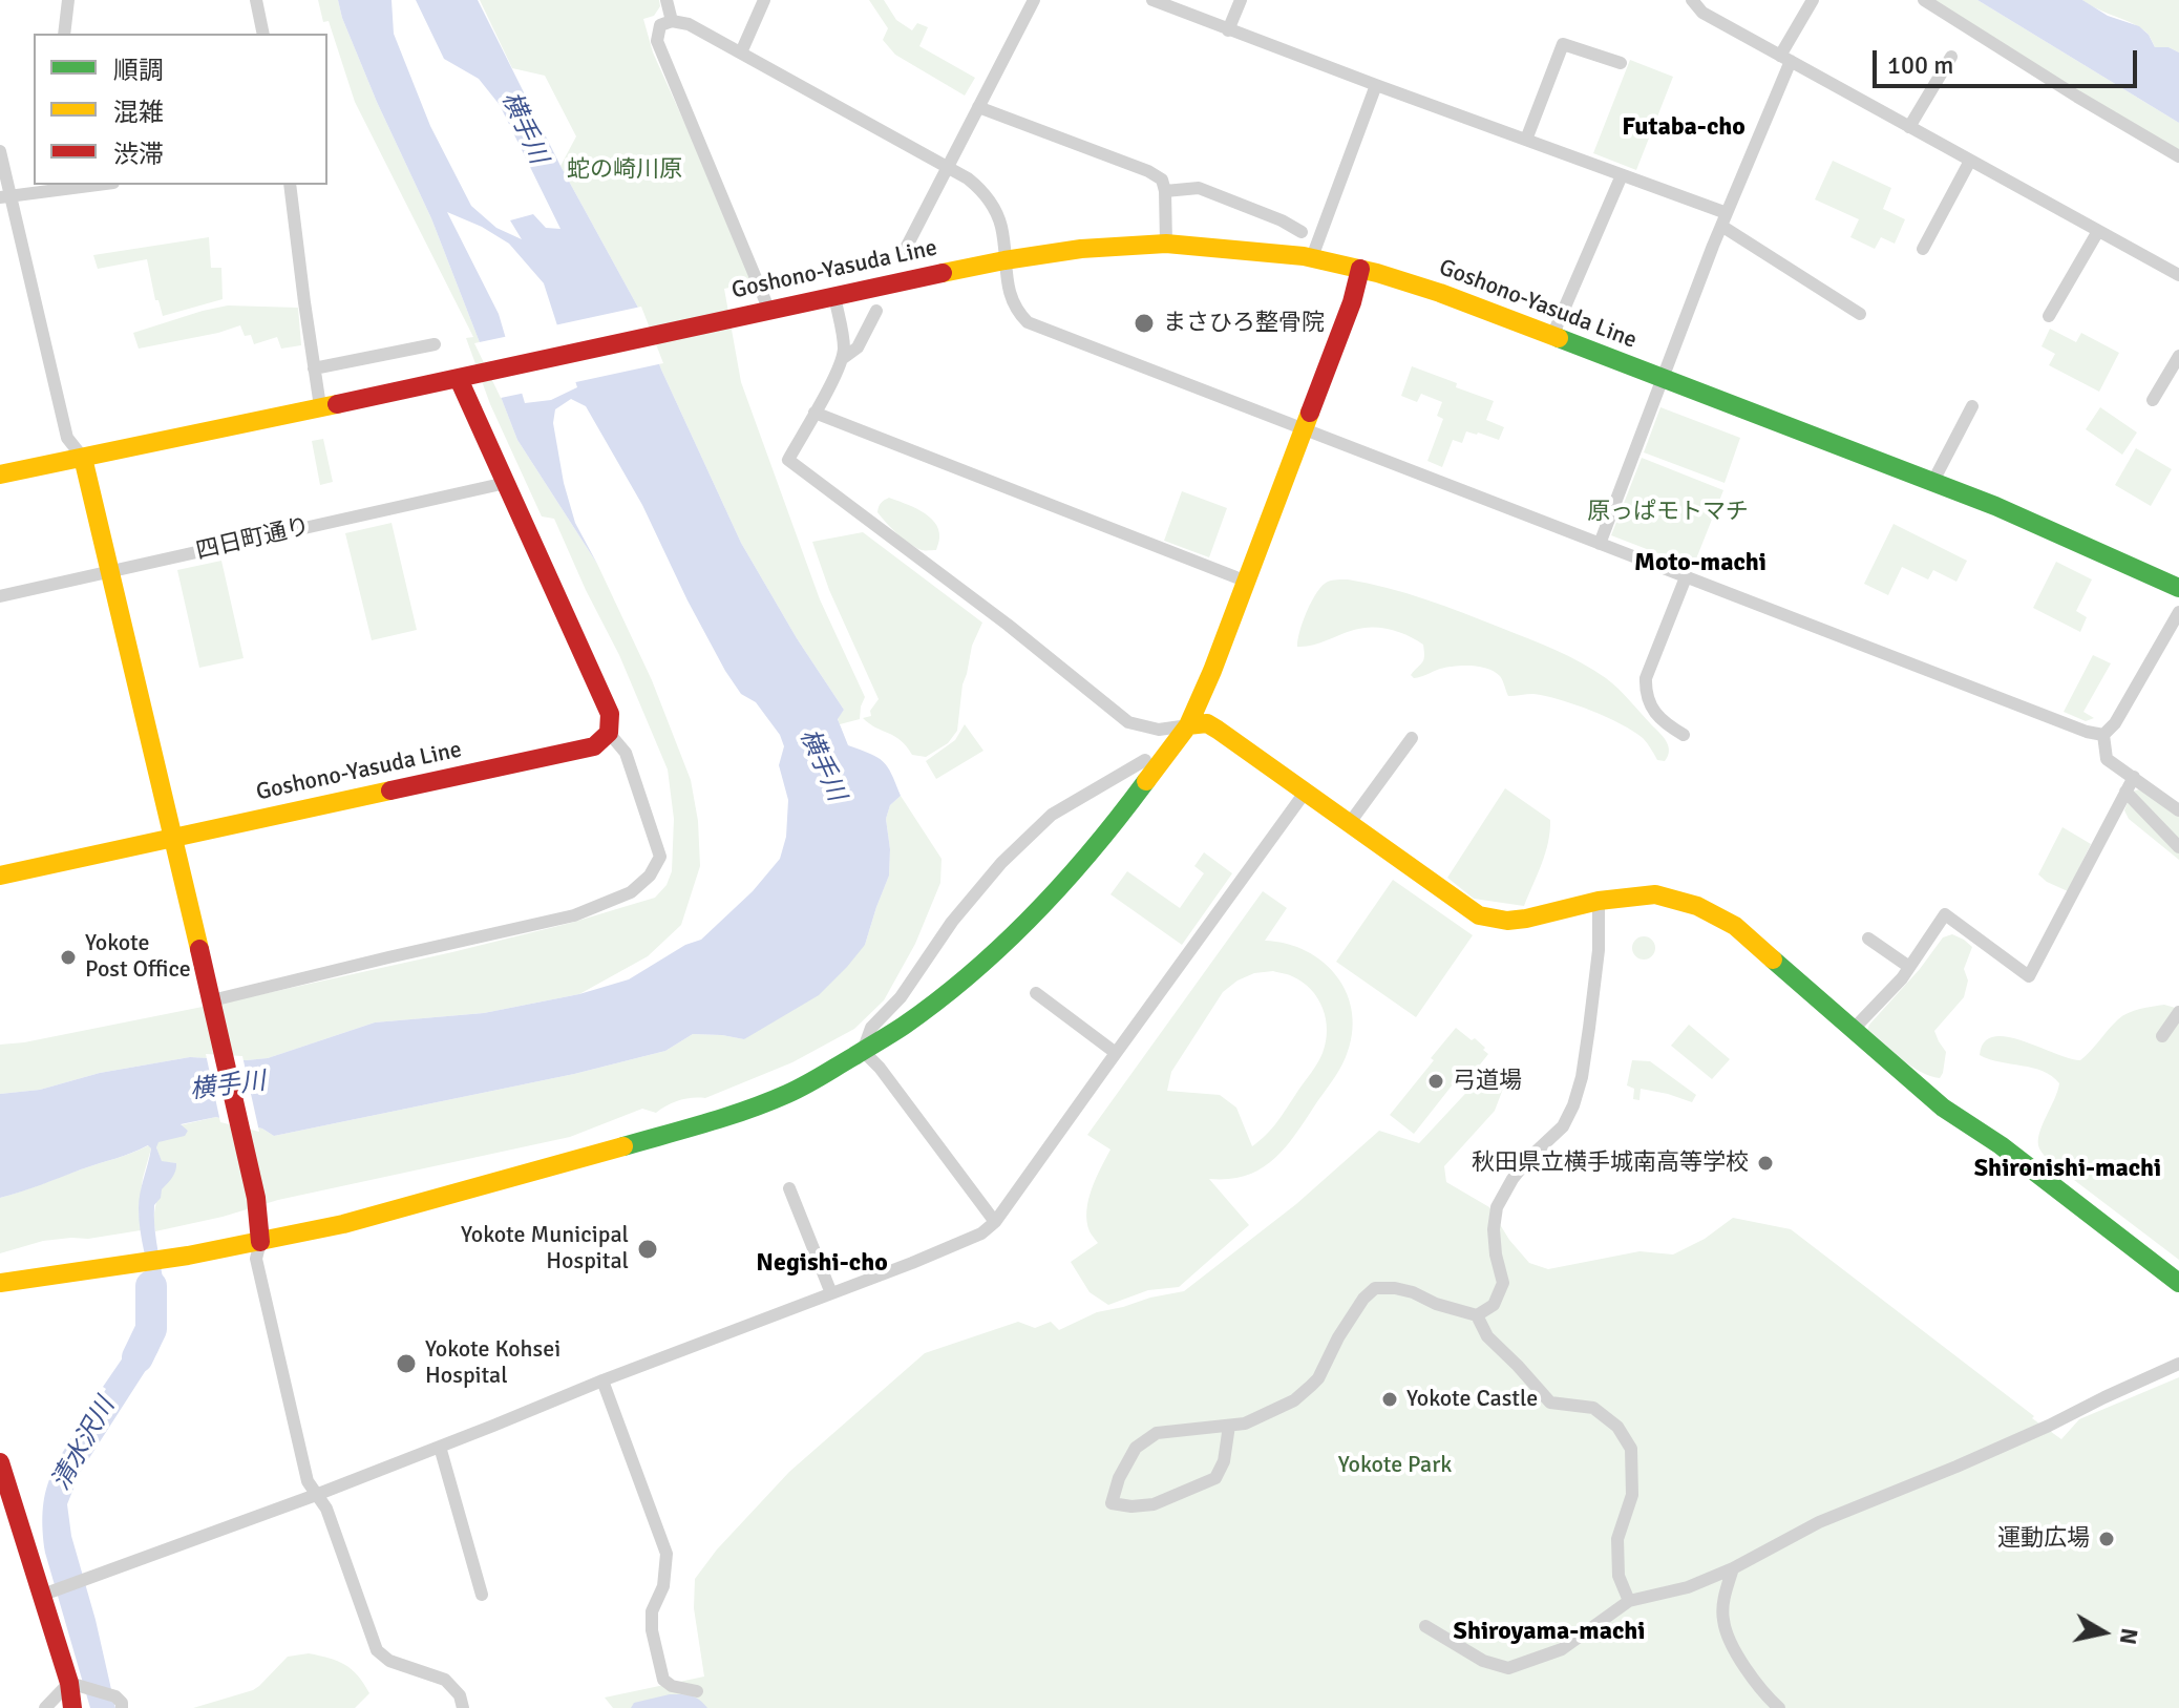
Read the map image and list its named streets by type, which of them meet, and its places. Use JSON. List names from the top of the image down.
{
  "streets": {
    "street": ["Goshono-Yasuda Line", "四日町通り"]
  },
  "districts": [
    "Futaba-cho",
    "Moto-machi",
    "Shironishi-machi",
    "Negishi-cho",
    "Shiroyama-machi"
  ],
  "water": ["横手川", "清水沢川"],
  "parks": ["蛇の崎川原", "原っぱモトマチ", "Yokote Park"],
  "places": [
    "まさひろ整骨院",
    "Yokote Post Office",
    "弓道場",
    "秋田県立横手城南高等学校",
    "Yokote Municipal Hospital",
    "Yokote Kohsei Hospital",
    "Yokote Castle",
    "運動広場"
  ],
  "legend": ["順調", "混雑", "渋滞"],
  "scale_bar": "100 m",
  "north": "right"
}
